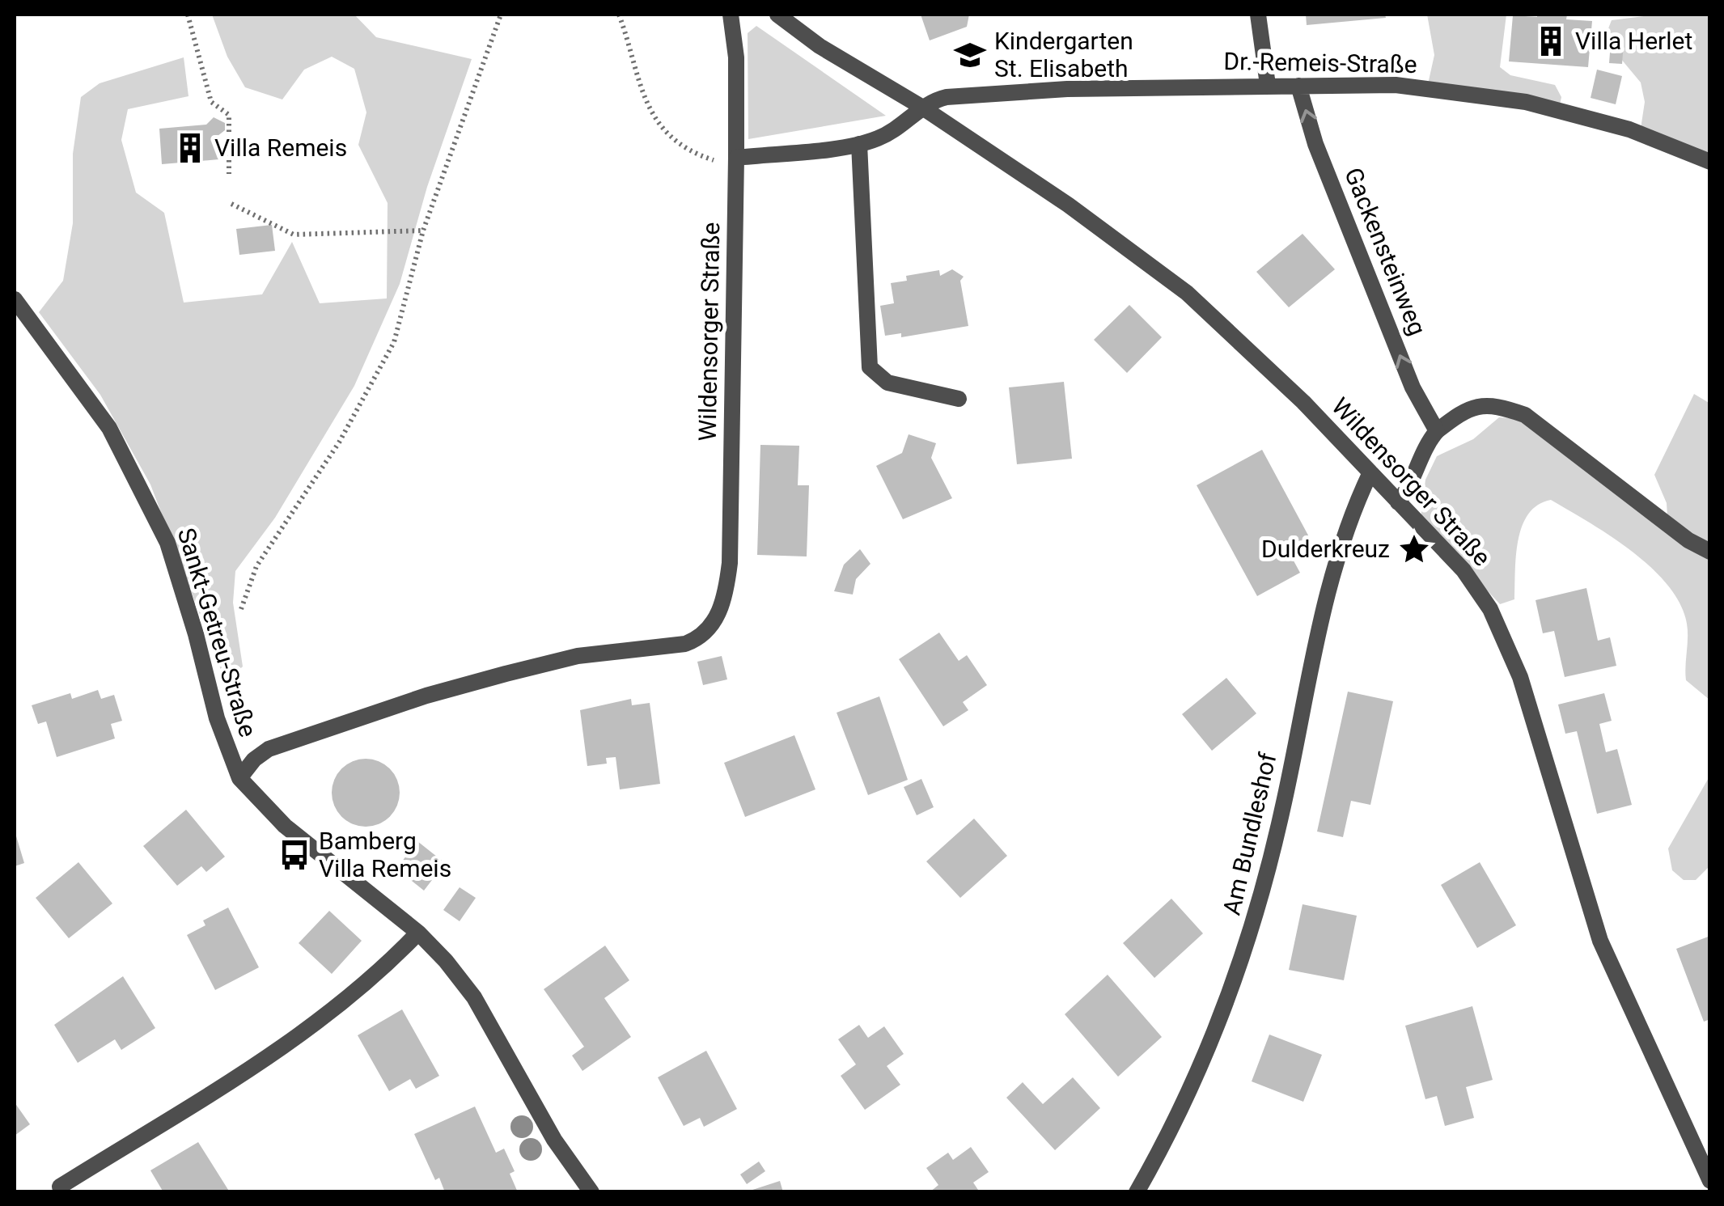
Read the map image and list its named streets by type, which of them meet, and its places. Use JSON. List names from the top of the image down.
{
  "streets": {
    "street": [
      "Dr.-Remeis-Straße",
      "Gackensteinweg",
      "Wildensorger Straße",
      "Sankt-Getreu-Straße",
      "Am Bundleshof"
    ]
  },
  "crossings": [
    ["Dr.-Remeis-Straße", "Gackensteinweg"],
    ["Dr.-Remeis-Straße", "Wildensorger Straße"],
    ["Wildensorger Straße", "Sankt-Getreu-Straße"],
    ["Wildensorger Straße", "Am Bundleshof"]
  ],
  "one_way": ["Gackensteinweg"],
  "places": {
    "building": ["Villa Herlet", "Villa Remeis"],
    "school or university": ["Kindergarten St. Elisabeth"],
    "place": ["Dulderkreuz"],
    "bus stop": ["Bamberg Villa Remeis"]
  }
}
